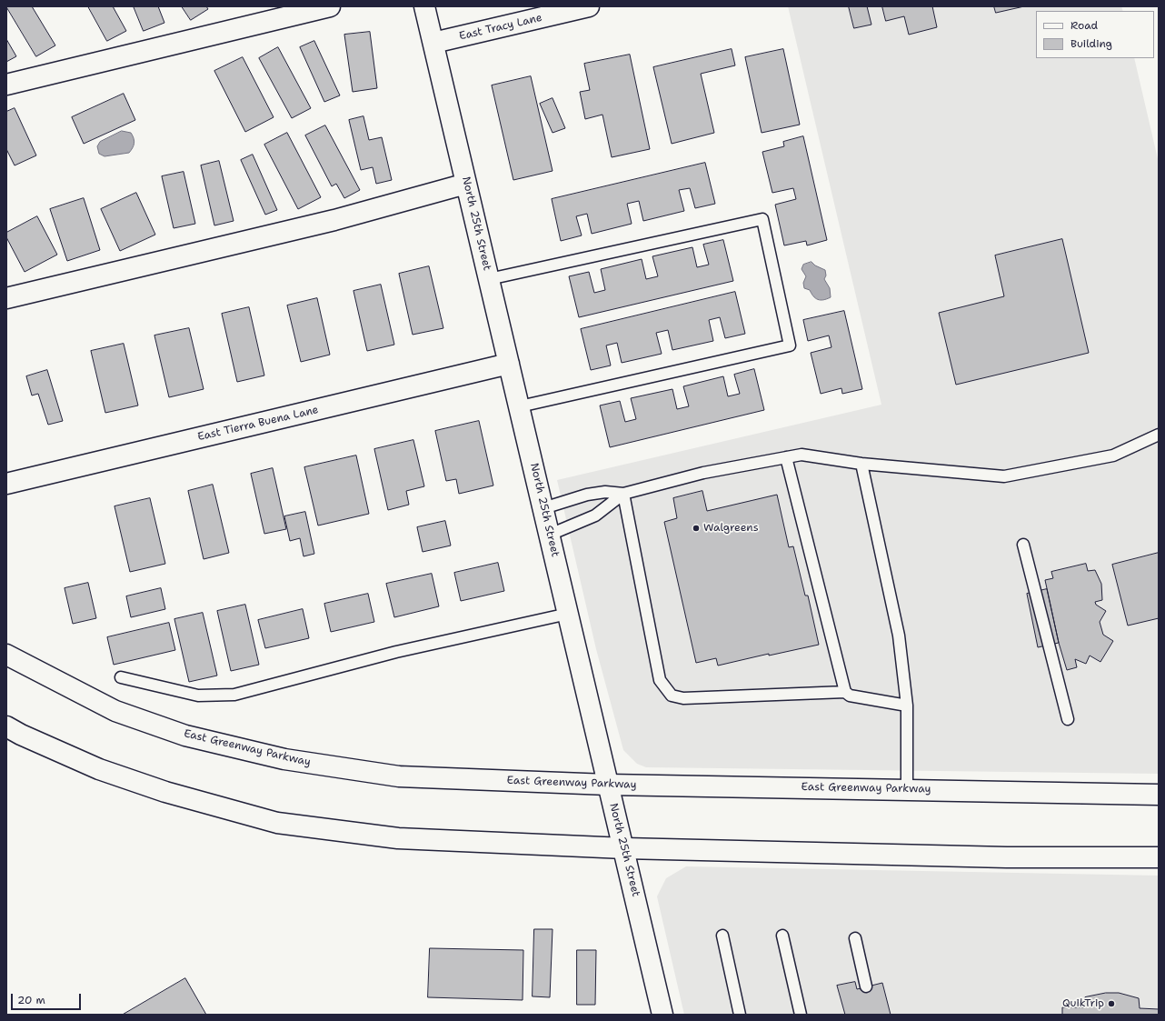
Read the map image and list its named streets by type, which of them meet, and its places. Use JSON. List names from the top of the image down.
{
  "streets": {
    "street": [
      "East Tracy Lane",
      "North 25th Street",
      "East Tierra Buena Lane",
      "East Greenway Parkway"
    ]
  },
  "crossings": [
    ["East Tracy Lane", "North 25th Street"],
    ["North 25th Street", "East Tierra Buena Lane"],
    ["North 25th Street", "East Greenway Parkway"]
  ],
  "places": ["Walgreens", "QuikTrip"],
  "legend": ["Road", "Building"],
  "scale_bar": "20 m"
}
